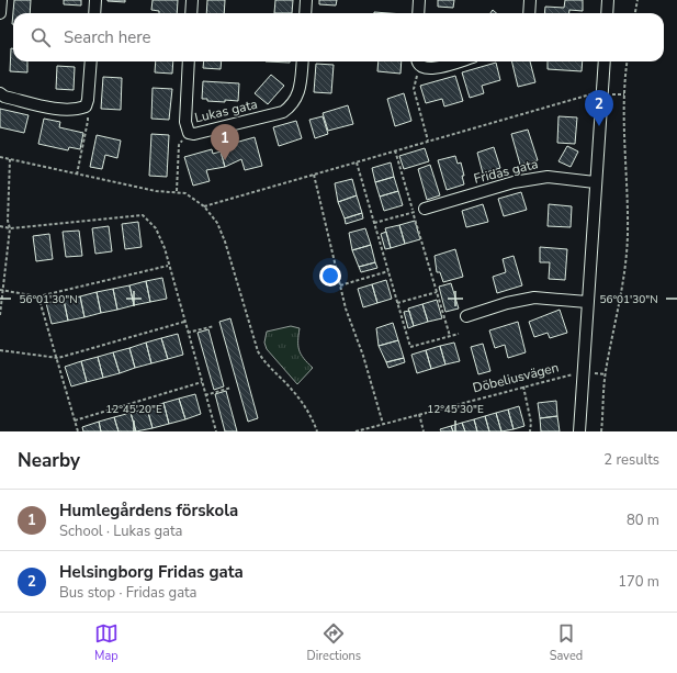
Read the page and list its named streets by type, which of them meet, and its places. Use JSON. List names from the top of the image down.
{
  "streets": {
    "street": ["Lukas gata", "Fridas gata"],
    "path": ["Döbeliusvägen"]
  },
  "page": {
    "search": "Search here",
    "pins": ["2", "1"],
    "heading": ["Nearby", "2 results"],
    "list": [
      {
        "mark": "1",
        "name": "Humlegårdens förskola",
        "note": "School · Lukas gata",
        "value": "80 m"
      },
      {
        "mark": "2",
        "name": "Helsingborg Fridas gata",
        "note": "Bus stop · Fridas gata",
        "value": "170 m"
      }
    ],
    "nav": ["Map", "Directions", "Saved"]
  },
  "coordinates": ["56°01'30\"N", "12°45'20\"E", "12°45'30\"E"]
}
